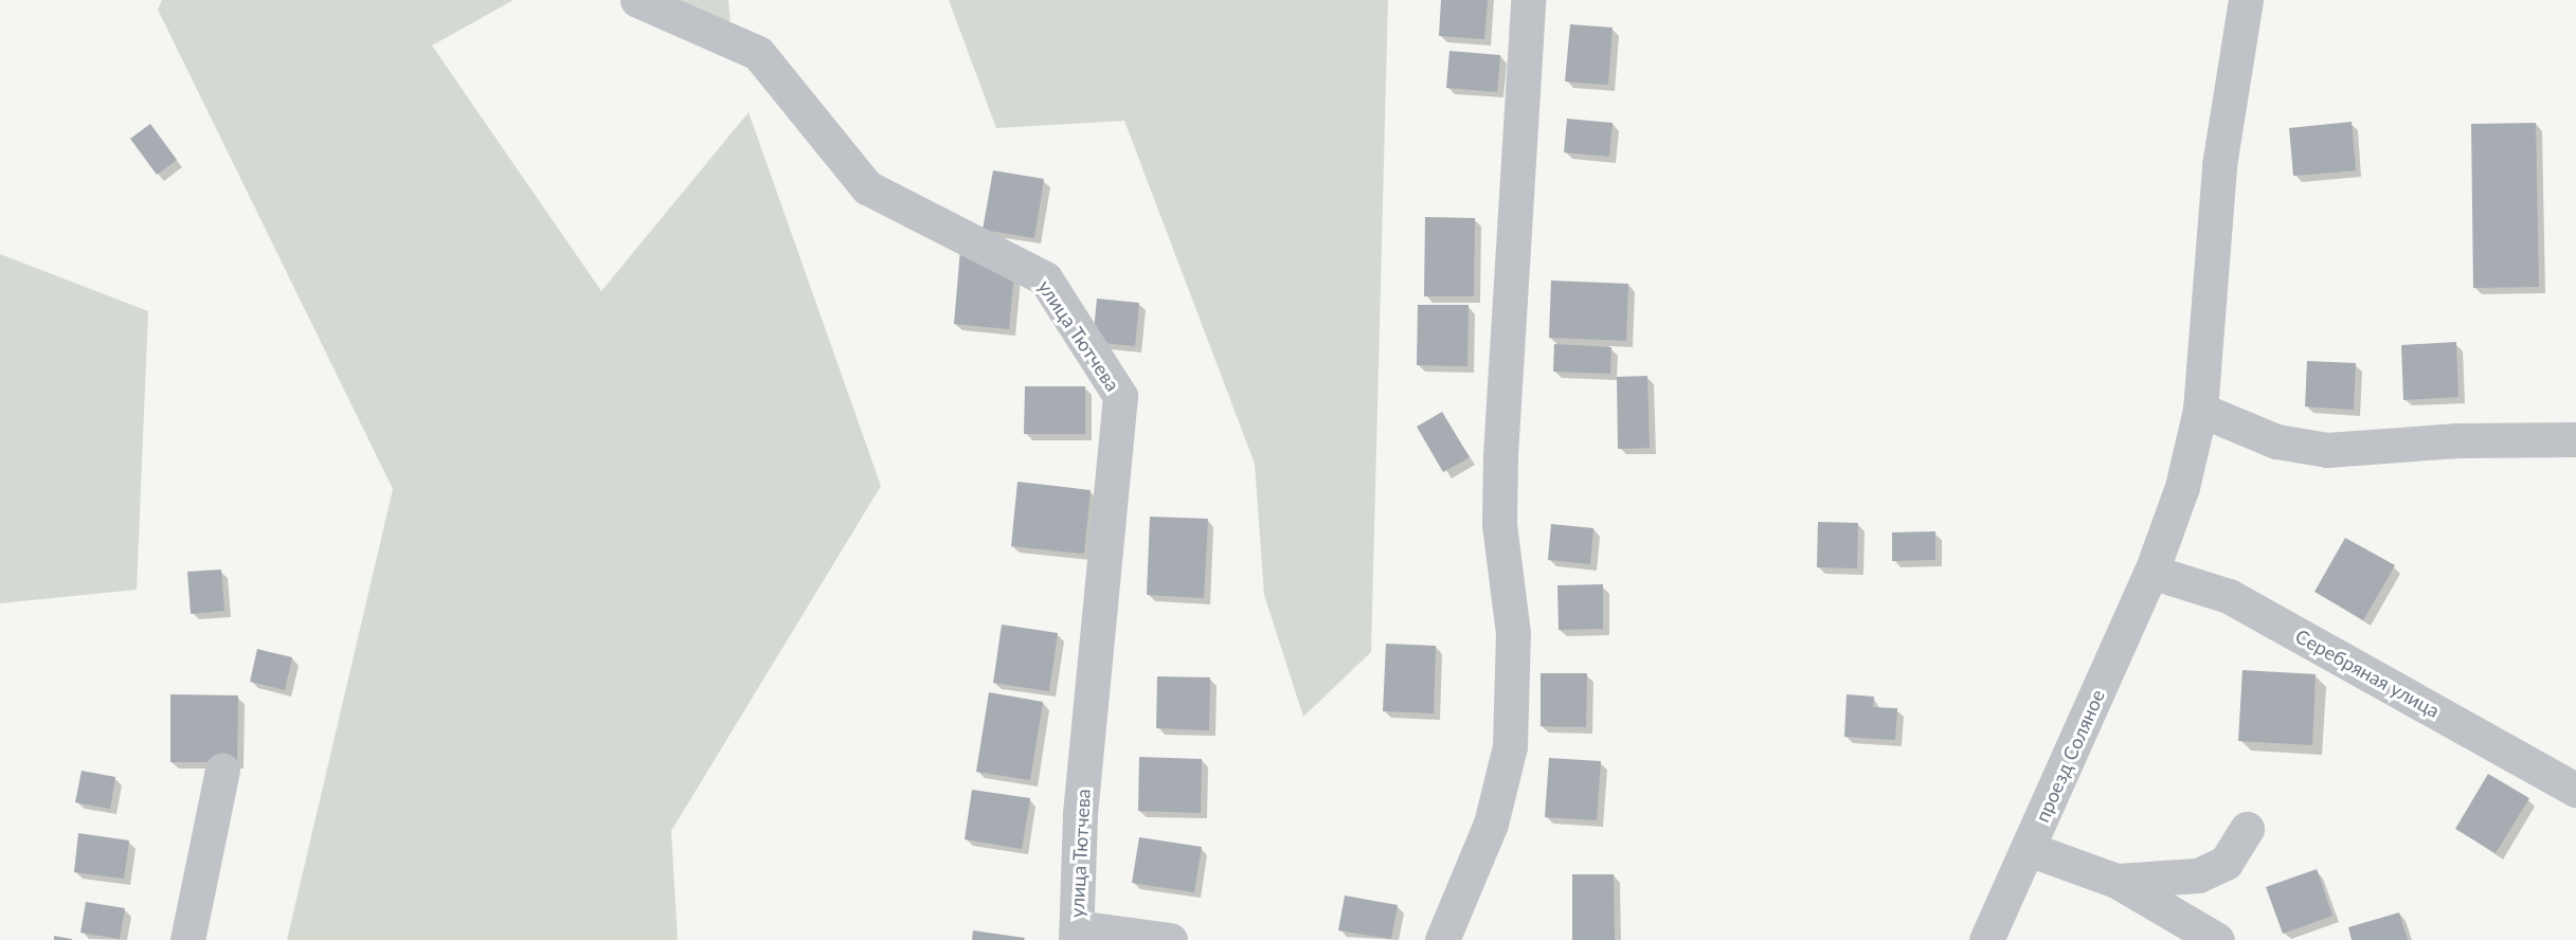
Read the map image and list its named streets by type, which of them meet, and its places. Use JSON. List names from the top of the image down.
{
  "streets": {
    "street": ["улица Тютчева", "Серебряная улица", "проезд Соляное"]
  },
  "crossings": [
    ["Серебряная улица", "проезд Соляное"]
  ]
}
